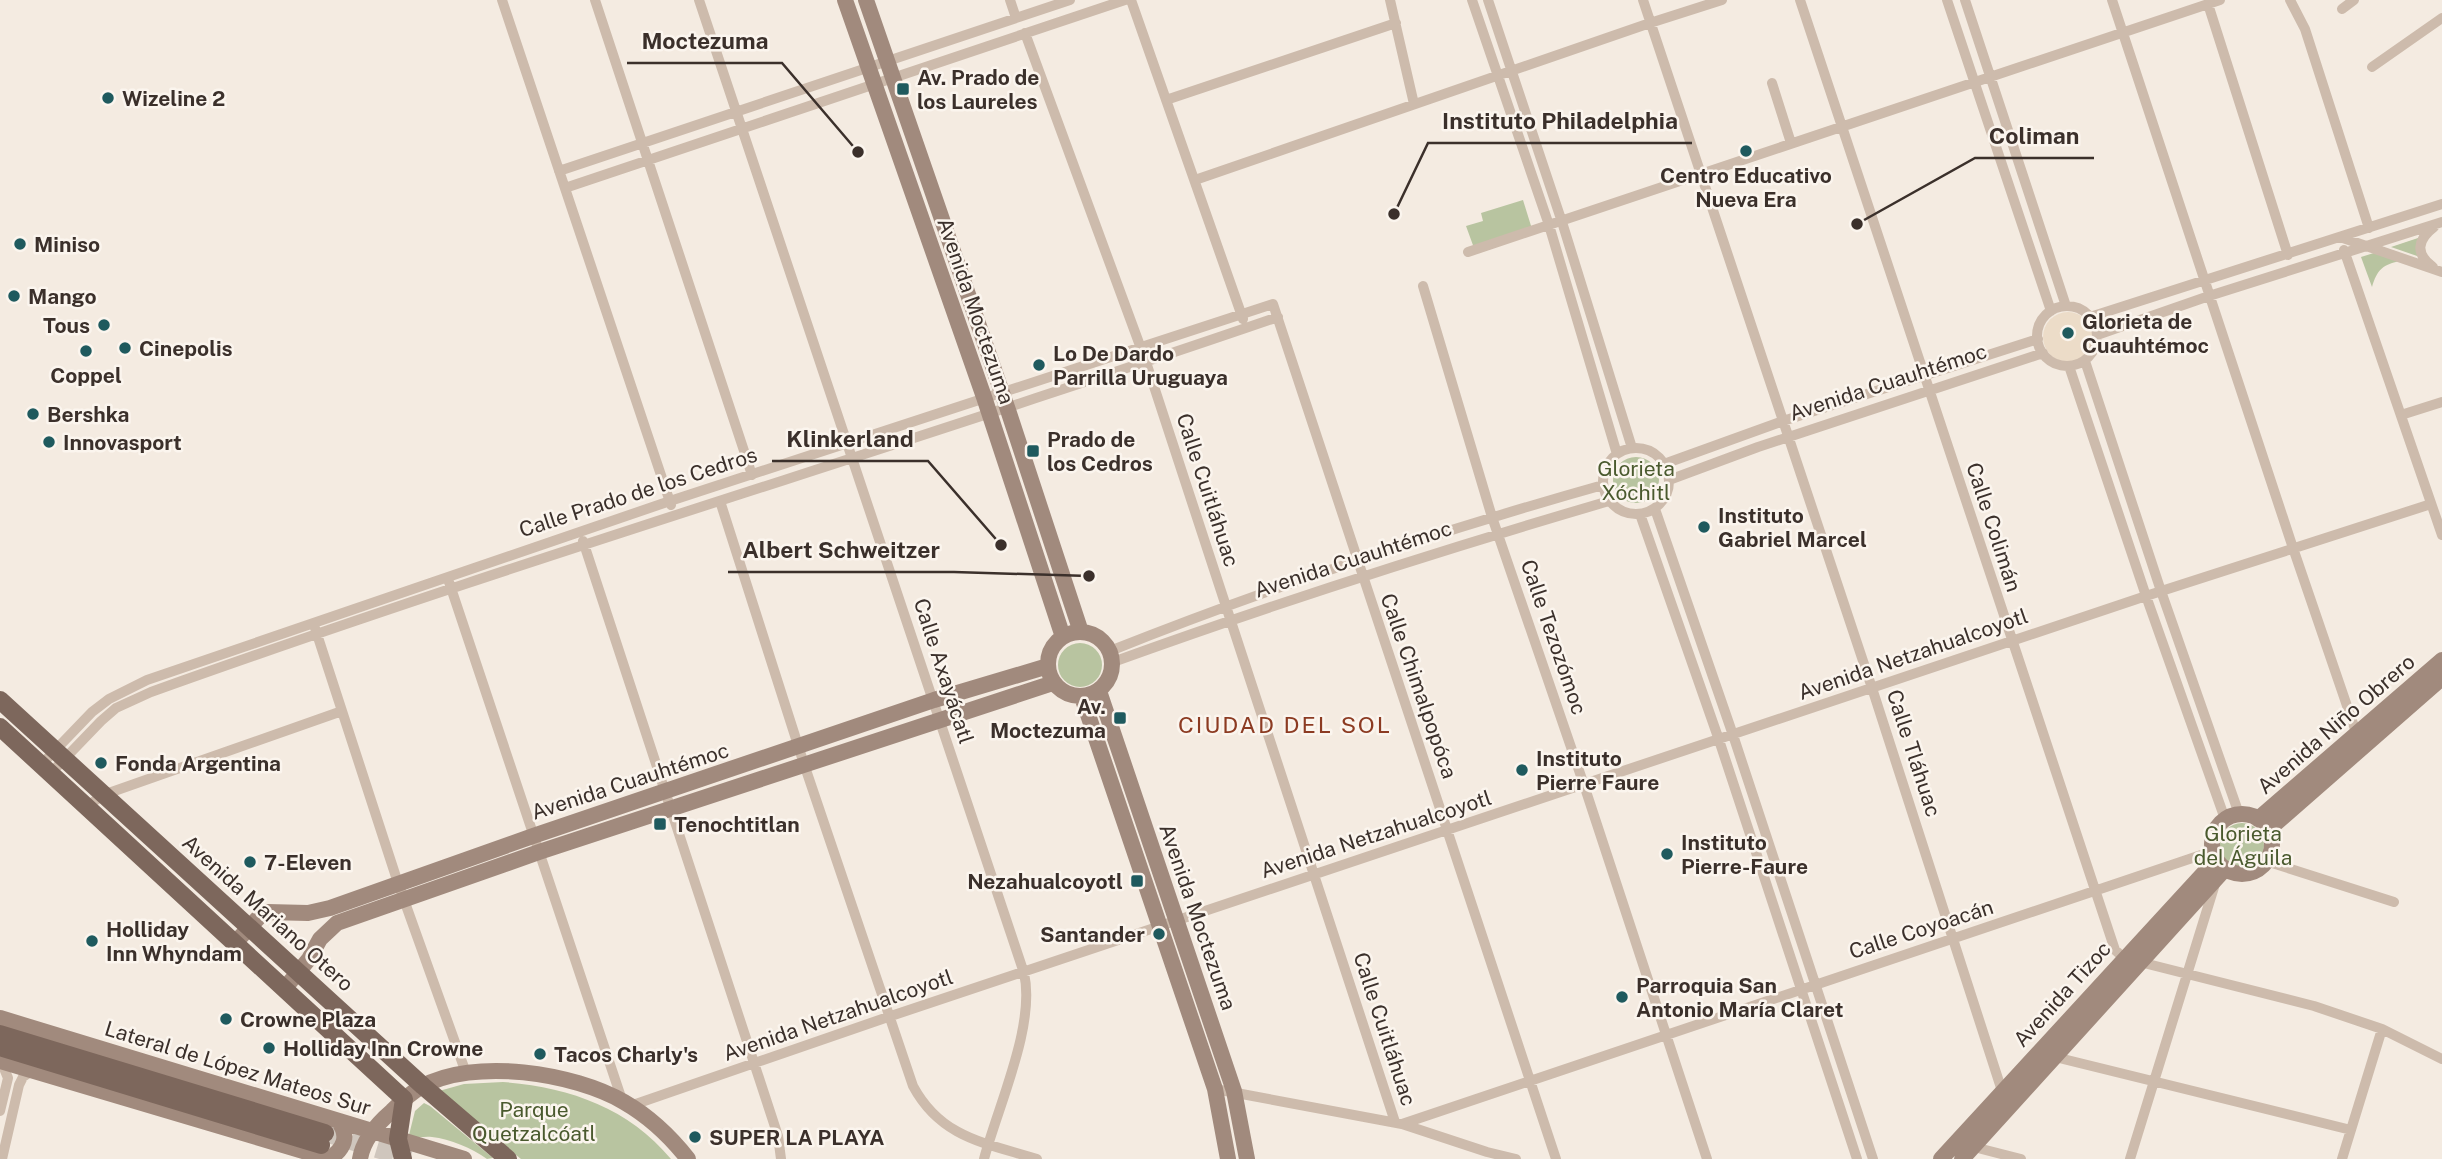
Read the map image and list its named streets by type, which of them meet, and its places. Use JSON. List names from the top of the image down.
{
  "streets": {
    "main road": ["Avenida Mariano Otero"],
    "street": [
      "Avenida Moctezuma",
      "Avenida Cuauhtémoc",
      "Calle Cuitláhuac",
      "Calle Prado de los Cedros",
      "Calle Colimán",
      "Calle Tezozómoc",
      "Avenida Netzahualcoyotl",
      "Calle Axayácatl",
      "Calle Chimalpopóca",
      "Avenida Niño Obrero",
      "Calle Tláhuac",
      "Calle Coyoacán",
      "Avenida Tizoc",
      "Lateral de López Mateos Sur"
    ]
  },
  "crossings": [
    ["Avenida Moctezuma", "Avenida Cuauhtémoc"],
    ["Avenida Moctezuma", "Calle Prado de los Cedros"],
    ["Avenida Moctezuma", "Avenida Netzahualcoyotl"],
    ["Avenida Cuauhtémoc", "Calle Cuitláhuac"],
    ["Avenida Cuauhtémoc", "Calle Colimán"],
    ["Avenida Cuauhtémoc", "Calle Tezozómoc"],
    ["Avenida Cuauhtémoc", "Calle Axayácatl"],
    ["Avenida Cuauhtémoc", "Calle Chimalpopóca"],
    ["Avenida Cuauhtémoc", "Calle Tláhuac"],
    ["Avenida Cuauhtémoc", "Avenida Mariano Otero"],
    ["Calle Cuitláhuac", "Calle Prado de los Cedros"],
    ["Calle Cuitláhuac", "Avenida Netzahualcoyotl"],
    ["Calle Cuitláhuac", "Calle Coyoacán"],
    ["Calle Prado de los Cedros", "Calle Axayácatl"],
    ["Calle Prado de los Cedros", "Calle Chimalpopóca"],
    ["Calle Prado de los Cedros", "Avenida Mariano Otero"],
    ["Calle Colimán", "Avenida Netzahualcoyotl"],
    ["Calle Colimán", "Calle Coyoacán"],
    ["Calle Colimán", "Avenida Tizoc"],
    ["Calle Tezozómoc", "Avenida Netzahualcoyotl"],
    ["Calle Tezozómoc", "Calle Coyoacán"],
    ["Avenida Netzahualcoyotl", "Calle Axayácatl"],
    ["Avenida Netzahualcoyotl", "Calle Chimalpopóca"],
    ["Avenida Netzahualcoyotl", "Calle Tláhuac"],
    ["Calle Chimalpopóca", "Calle Coyoacán"],
    ["Avenida Niño Obrero", "Calle Coyoacán"],
    ["Avenida Niño Obrero", "Avenida Tizoc"],
    ["Calle Tláhuac", "Calle Coyoacán"],
    ["Calle Tláhuac", "Avenida Tizoc"],
    ["Calle Coyoacán", "Avenida Tizoc"]
  ],
  "districts": ["CIUDAD DEL SOL"],
  "parks": ["Glorieta Xóchitl", "Glorieta del Águila", "Parque Quetzalcóatl"],
  "places": {
    "transit": [
      "Av. Prado de los Laureles",
      "Prado de los Cedros",
      "Av. Moctezuma",
      "Tenochtitlan",
      "Nezahualcoyotl"
    ],
    "other": [
      "Wizeline 2",
      "Centro Educativo Nueva Era",
      "Moctezuma",
      "Instituto Philadelphia",
      "Coliman",
      "Miniso",
      "Mango",
      "Tous",
      "Glorieta de Cuauhtémoc",
      "Cinepolis",
      "Coppel",
      "Lo De Dardo Parrilla Uruguaya",
      "Bershka",
      "Innovasport",
      "Instituto Gabriel Marcel",
      "Klinkerland",
      "Albert Schweitzer",
      "Fonda Argentina",
      "Instituto Pierre Faure",
      "Instituto Pierre-Faure",
      "7-Eleven",
      "Santander",
      "Holliday Inn Whyndam",
      "Parroquia San Antonio María Claret",
      "Crowne Plaza",
      "Holliday Inn Crowne",
      "Tacos Charly's",
      "SUPER LA PLAYA"
    ]
  }
}
